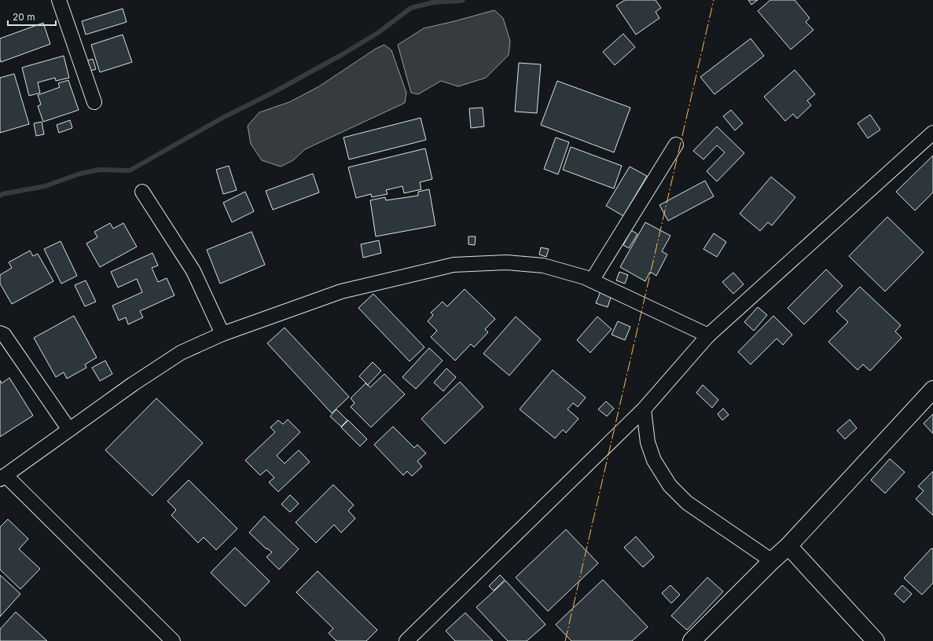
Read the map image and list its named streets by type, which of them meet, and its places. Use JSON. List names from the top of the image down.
{
  "scale_bar": "20 m"
}
